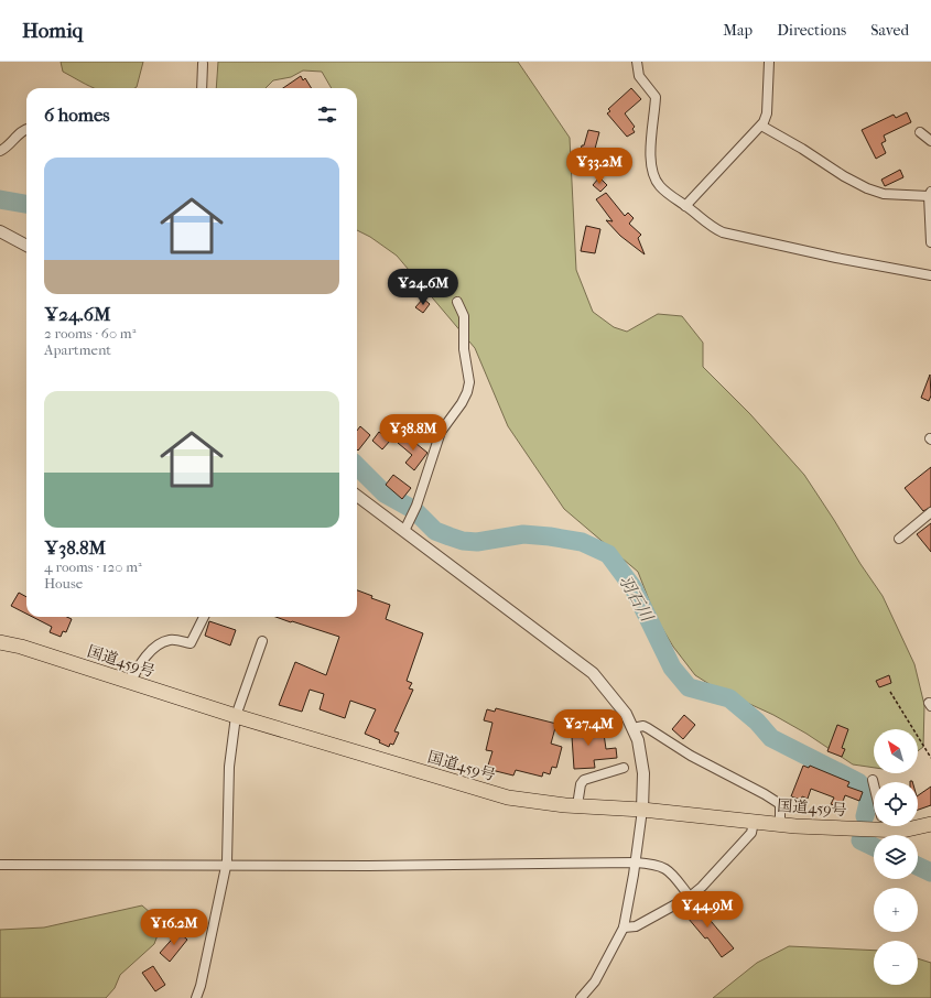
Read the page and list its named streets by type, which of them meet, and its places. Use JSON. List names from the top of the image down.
{
  "streets": {
    "highway": ["国道459号"]
  },
  "water": ["羽石川"],
  "north": "top left",
  "page": {
    "header": "Homiq",
    "nav": ["Map", "Directions", "Saved"],
    "heading": "6 homes",
    "list": [
      {
        "name": "¥24.6M",
        "note": "2 rooms · 60 m² · Apartment"
      },
      {
        "name": "¥38.8M",
        "note": "4 rooms · 120 m² · House"
      }
    ],
    "price": [
      "¥33.2M",
      "¥24.6M",
      "¥38.8M",
      "¥27.4M",
      "¥44.9M",
      "¥16.2M"
    ],
    "map_buttons": ["+", "−"]
  }
}
